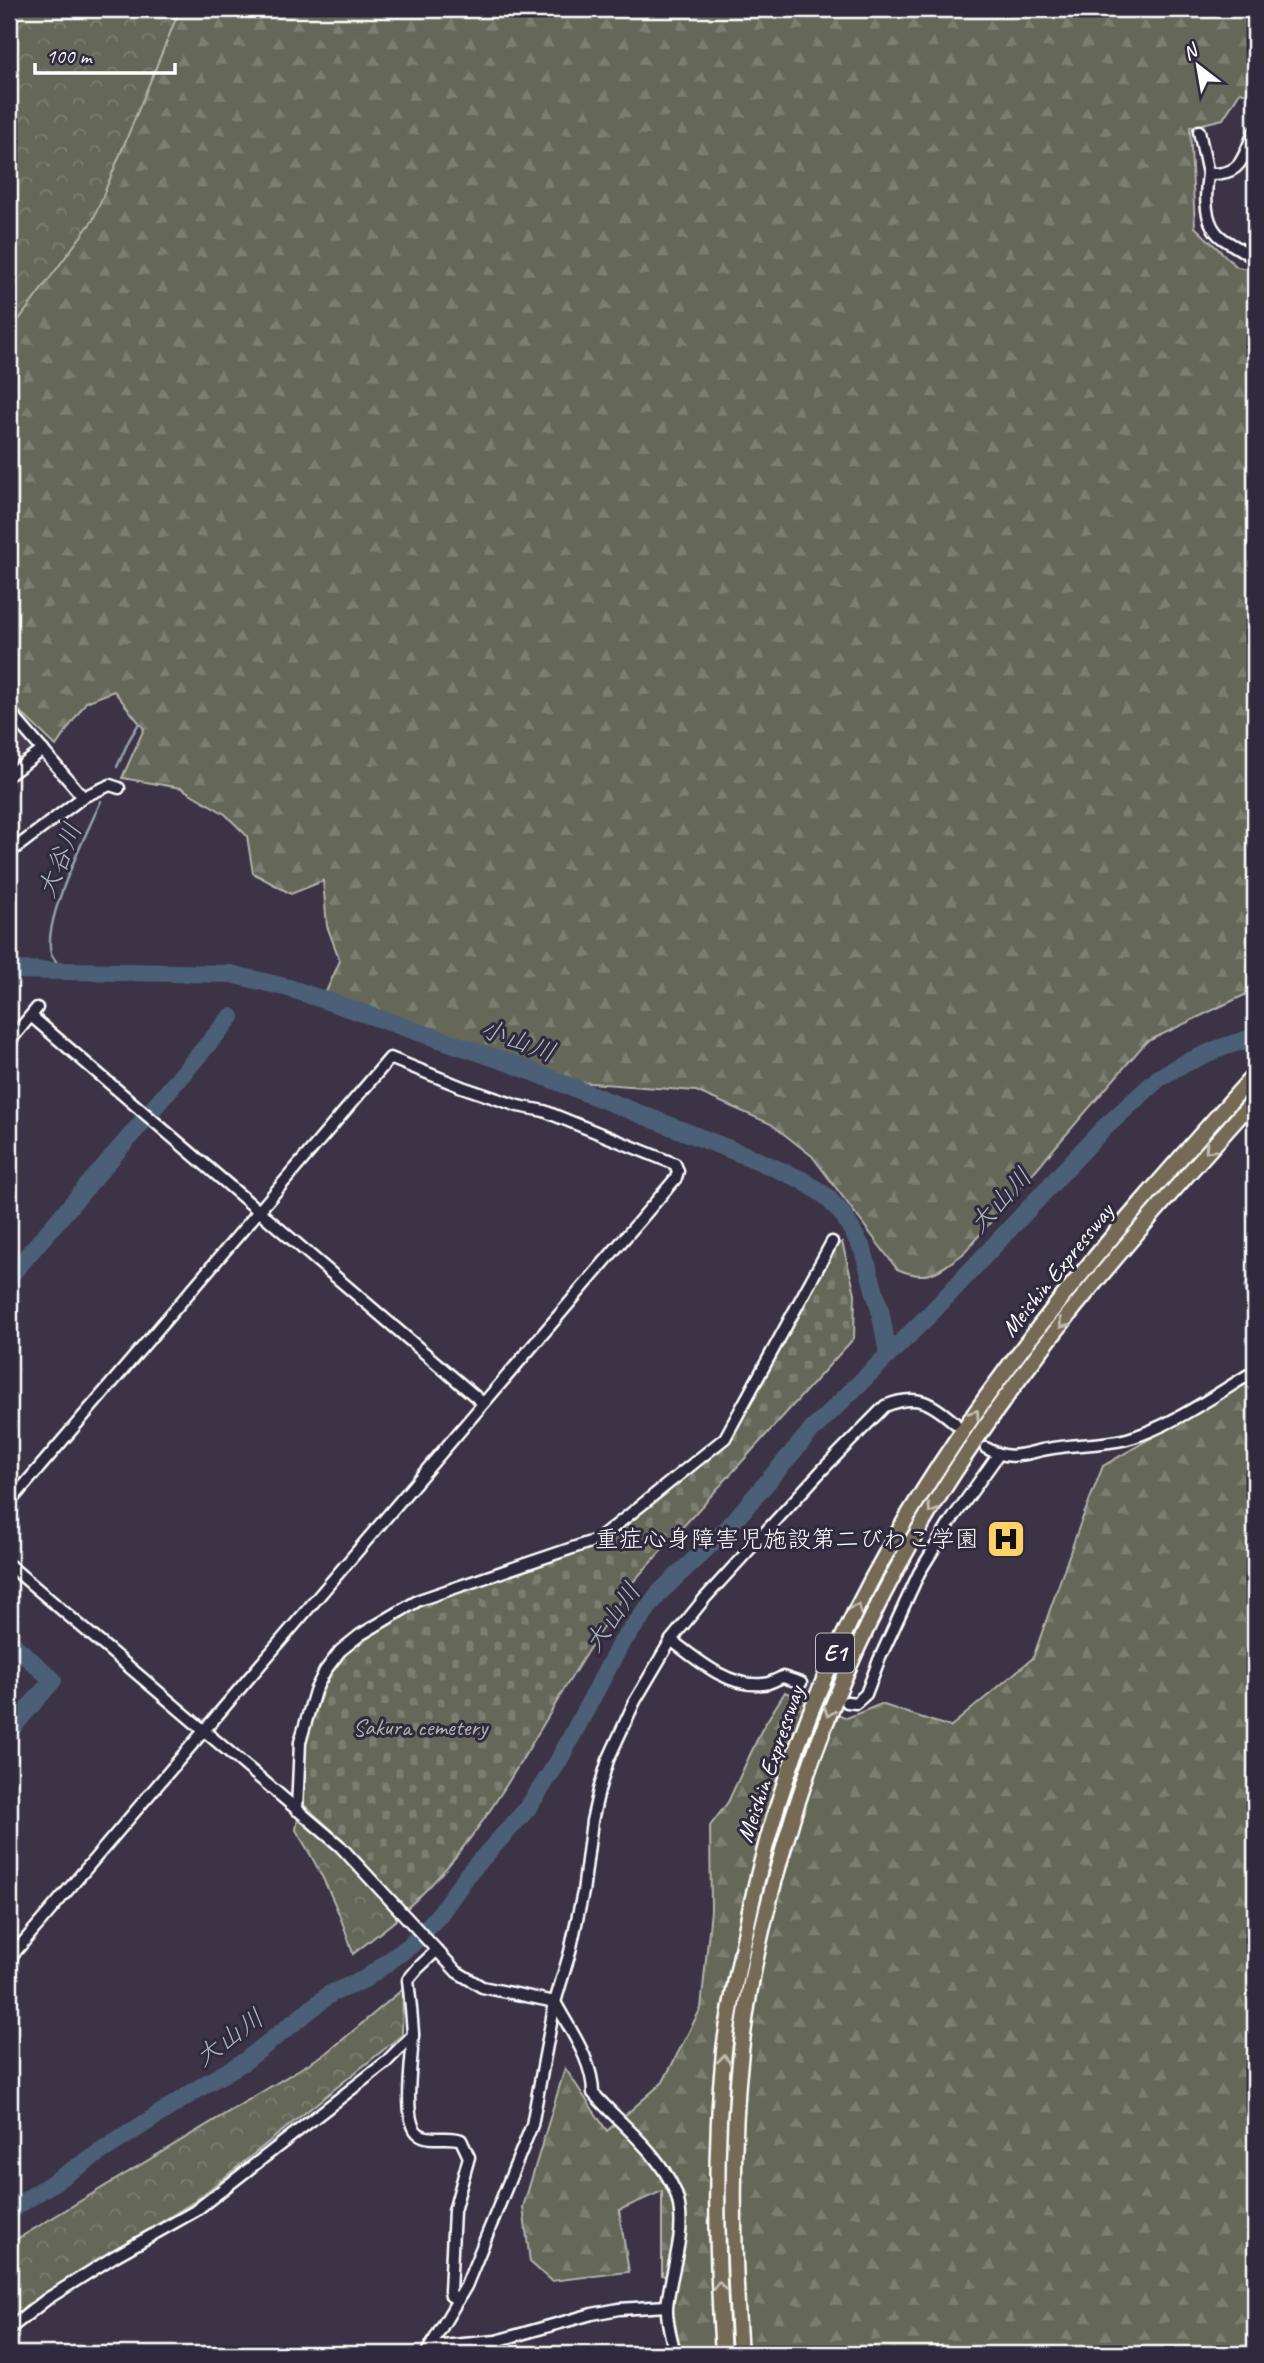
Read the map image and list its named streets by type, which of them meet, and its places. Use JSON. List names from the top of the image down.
{
  "streets": {
    "highway": ["Meishin Expressway", "E1"]
  },
  "water": ["大谷川", "小山川", "大山川"],
  "parks": ["Sakura cemetery"],
  "places": {
    "hospital": ["重症心身障害児施設第二びわこ学園"]
  },
  "scale_bar": "100 m",
  "north": "top left"
}
